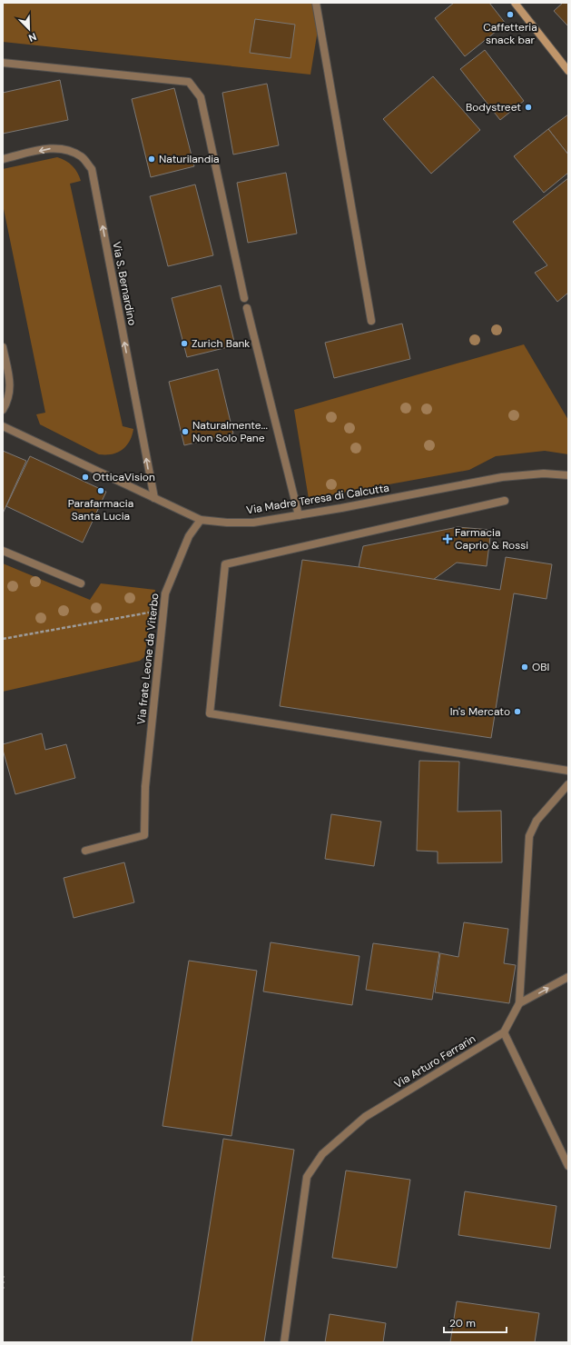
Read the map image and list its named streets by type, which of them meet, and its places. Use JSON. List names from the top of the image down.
{
  "streets": {
    "street": [
      "Via S. Bernardino",
      "Via Madre Teresa di Calcutta",
      "Via frate Leone da Viterbo",
      "Via Arturo Ferrarin"
    ]
  },
  "crossings": [
    ["Via S. Bernardino", "Via Madre Teresa di Calcutta"],
    ["Via Madre Teresa di Calcutta", "Via frate Leone da Viterbo"]
  ],
  "one_way": ["Via S. Bernardino"],
  "places": {
    "other": [
      "Caffetteria snack bar",
      "Bodystreet",
      "Naturilandia",
      "Zurich Bank",
      "Naturalmente... Non Solo Pane",
      "OtticaVision",
      "Parafarmacia Santa Lucia",
      "OBI",
      "In's Mercato"
    ],
    "health": ["Farmacia Caprio & Rossi"]
  },
  "scale_bar": "20 m",
  "north": "bottom right"
}
